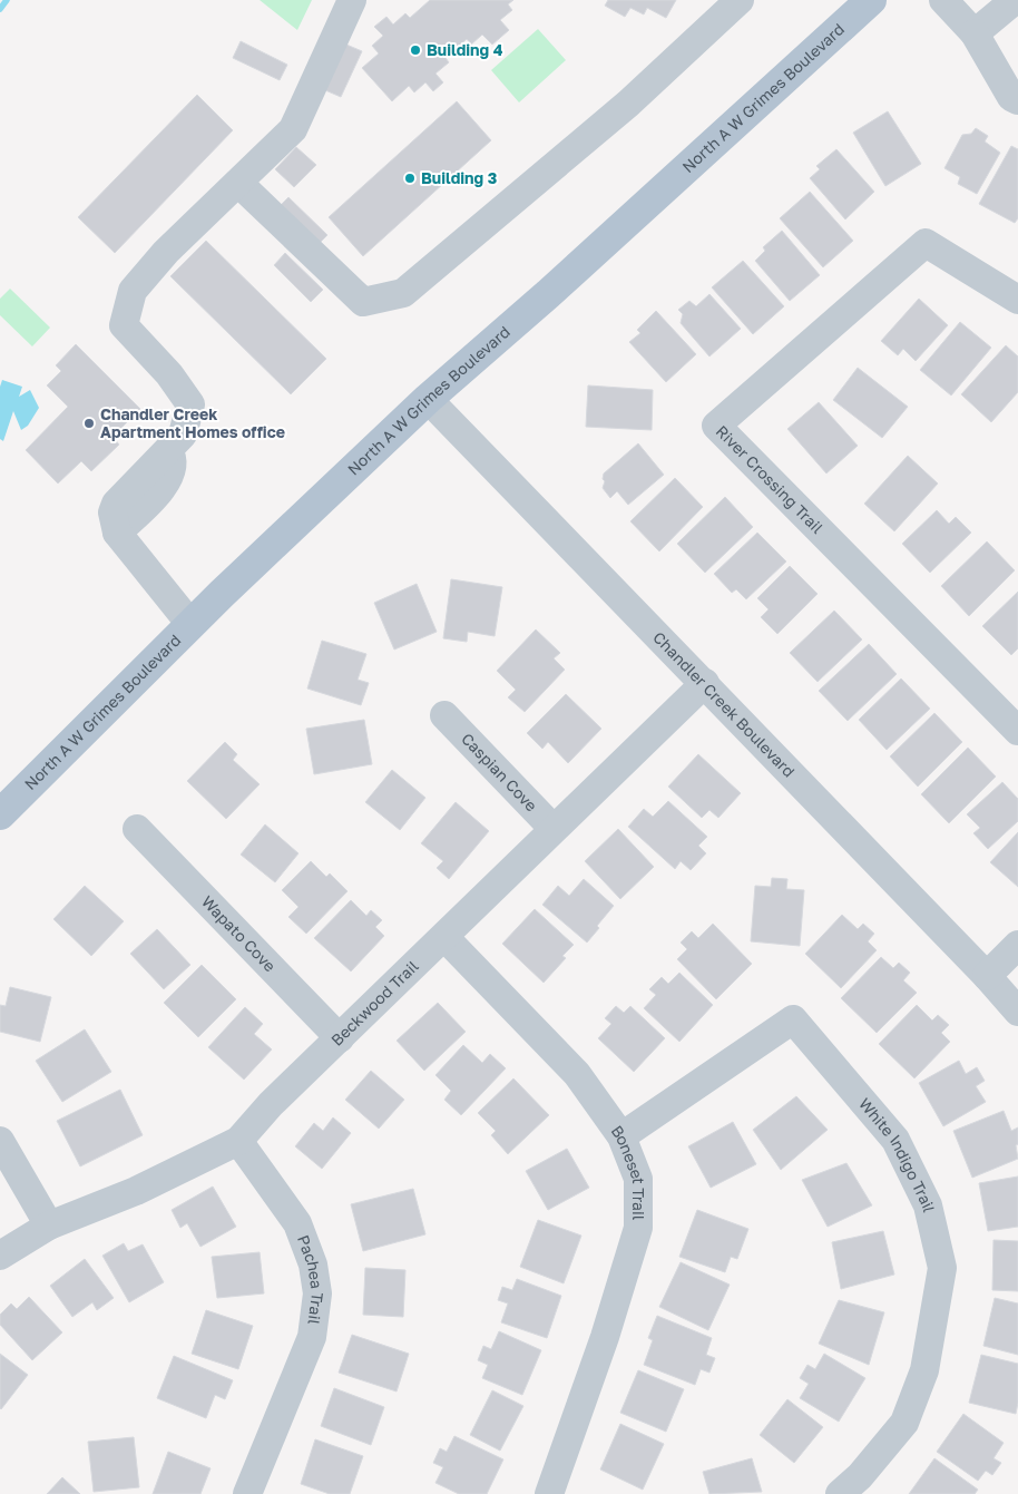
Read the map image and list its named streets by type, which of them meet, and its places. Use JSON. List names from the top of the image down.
{
  "streets": {
    "main road": ["North A W Grimes Boulevard"],
    "street": [
      "River Crossing Trail",
      "Chandler Creek Boulevard",
      "Caspian Cove",
      "Wapato Cove",
      "Beckwood Trail",
      "White Indigo Trail",
      "Boneset Trail",
      "Pachea Trail"
    ]
  },
  "crossings": [
    ["North A W Grimes Boulevard", "Chandler Creek Boulevard"],
    ["Chandler Creek Boulevard", "Beckwood Trail"],
    ["Caspian Cove", "Beckwood Trail"],
    ["Wapato Cove", "Beckwood Trail"],
    ["Beckwood Trail", "Boneset Trail"],
    ["Beckwood Trail", "Pachea Trail"],
    ["White Indigo Trail", "Boneset Trail"]
  ],
  "places": ["Building 4", "Building 3", "Chandler Creek Apartment Homes office"]
}
